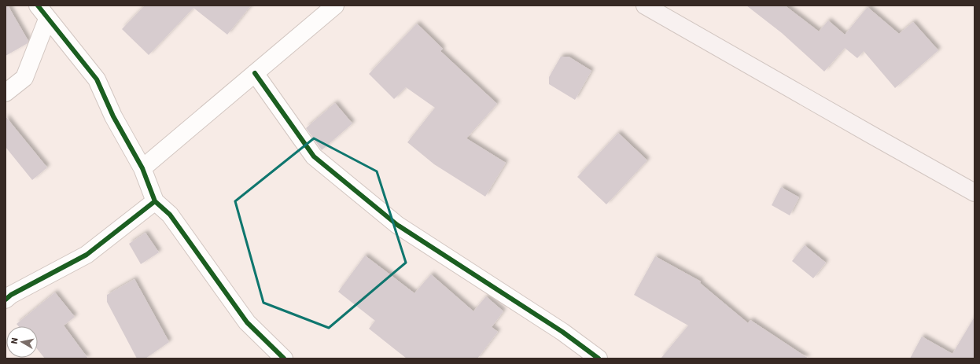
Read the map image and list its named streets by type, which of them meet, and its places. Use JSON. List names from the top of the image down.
{
  "north": "left"
}
